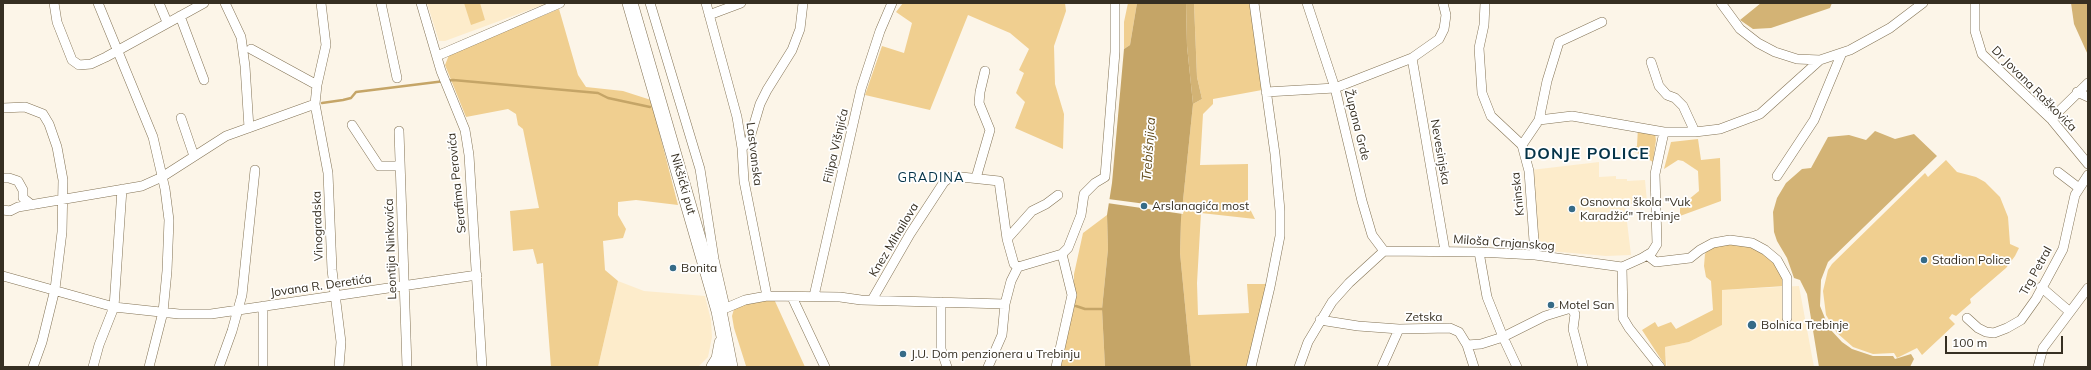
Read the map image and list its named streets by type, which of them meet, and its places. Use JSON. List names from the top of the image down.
{
  "streets": {
    "main road": ["Nikšićki put"],
    "street": [
      "Dr Jovana Raškovića",
      "Župana Grde",
      "Filipa Višnjića",
      "Nevesinjska",
      "Lastvanska",
      "Serafima Perovića",
      "Kninska",
      "Vinogradska",
      "Knez Mihailova",
      "Miloša Crnjanskog",
      "Leontija Ninkovića",
      "Trg Petral",
      "Jovana R. Deretića",
      "Zetska"
    ]
  },
  "crossings": [
    ["Župana Grde", "Miloša Crnjanskog"],
    ["Nevesinjska", "Miloša Crnjanskog"],
    ["Serafima Perovića", "Jovana R. Deretića"],
    ["Kninska", "Miloša Crnjanskog"],
    ["Vinogradska", "Jovana R. Deretića"],
    ["Leontija Ninkovića", "Jovana R. Deretića"]
  ],
  "districts": ["DONJE POLICE", "GRADINA"],
  "water": ["Trebišnjica"],
  "places": [
    "Arslanagića most",
    "Osnovna škola \"Vuk Karadžić\" Trebinje",
    "Stadion Police",
    "Bonita",
    "Motel San",
    "Bolnica Trebinje",
    "J.U. Dom penzionera u Trebinju"
  ],
  "scale_bar": "100 m"
}
